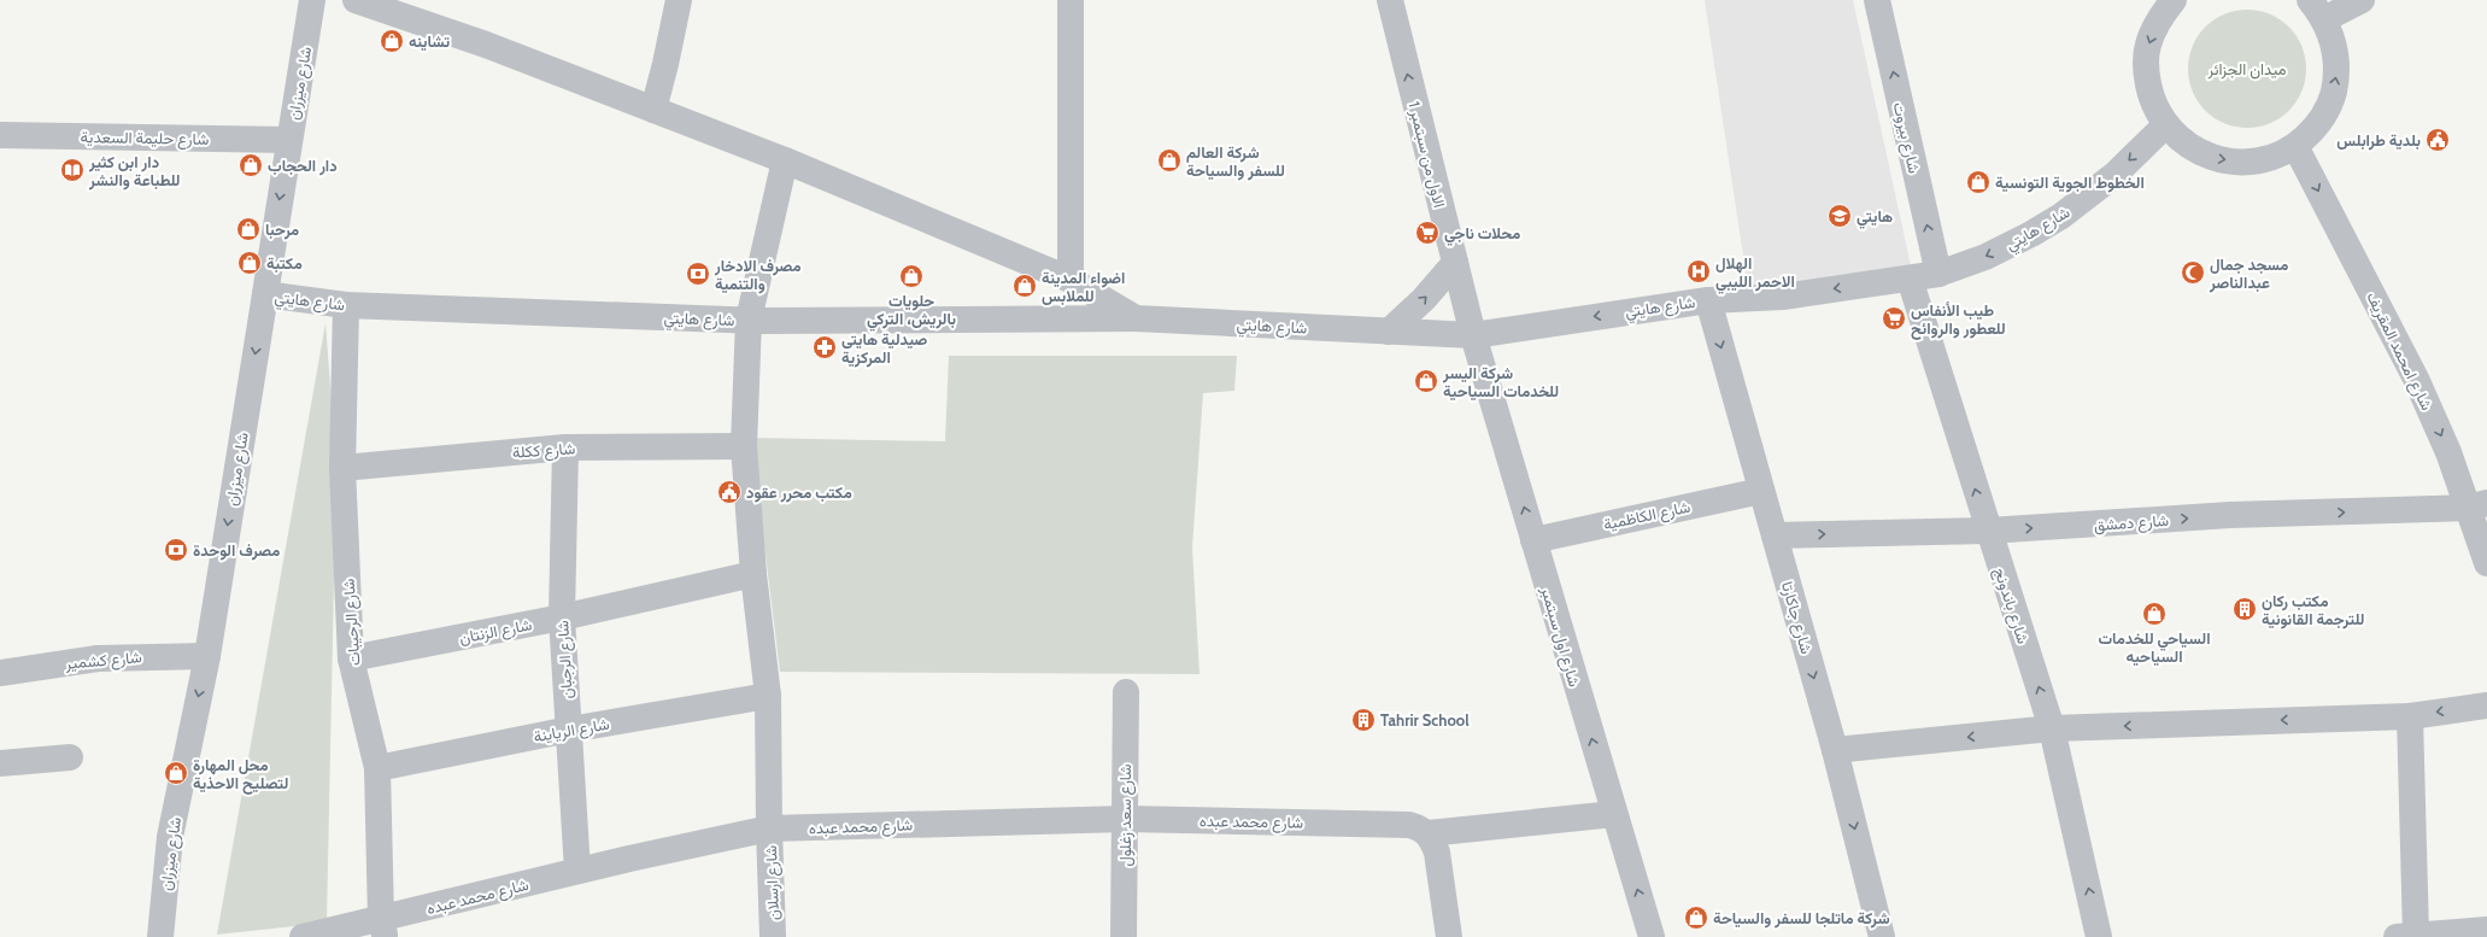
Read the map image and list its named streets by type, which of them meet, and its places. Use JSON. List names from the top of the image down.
{
  "streets": {
    "street": [
      "شارع ميزران",
      "شارع حليمة السعدية",
      "شارع بيروت",
      "الاول من سبتمبر 1",
      "شارع هايتي",
      "شارع امحمد المقريف",
      "شارع ككلة",
      "شارع الكاظمية",
      "شارع دمشق",
      "شارع باندونج",
      "شارع جاكارتا",
      "شارع الرحيبات",
      "شارع الزنتان",
      "شارع اول سبتمبر",
      "شارع كشمير",
      "شارع الرجبان",
      "شارع الرياينة",
      "شارع سعد زغلول",
      "شارع محمد عبده",
      "شارع ارسلان"
    ]
  },
  "crossings": [
    ["شارع ميزران", "شارع حليمة السعدية"],
    ["شارع ميزران", "شارع هايتي"],
    ["شارع ميزران", "شارع كشمير"],
    ["شارع بيروت", "شارع هايتي"],
    ["الاول من سبتمبر 1", "شارع هايتي"],
    ["الاول من سبتمبر 1", "شارع اول سبتمبر"],
    ["شارع هايتي", "شارع باندونج"],
    ["شارع هايتي", "شارع جاكارتا"],
    ["شارع هايتي", "شارع الرحيبات"],
    ["شارع هايتي", "شارع اول سبتمبر"],
    ["شارع هايتي", "شارع ارسلان"],
    ["شارع امحمد المقريف", "شارع دمشق"],
    ["شارع ككلة", "شارع الرحيبات"],
    ["شارع ككلة", "شارع الرجبان"],
    ["شارع ككلة", "شارع ارسلان"],
    ["شارع الكاظمية", "شارع جاكارتا"],
    ["شارع الكاظمية", "شارع اول سبتمبر"],
    ["شارع دمشق", "شارع باندونج"],
    ["شارع دمشق", "شارع جاكارتا"],
    ["شارع الرحيبات", "شارع الزنتان"],
    ["شارع الرحيبات", "شارع الرياينة"],
    ["شارع الرحيبات", "شارع محمد عبده"],
    ["شارع الزنتان", "شارع الرجبان"],
    ["شارع الزنتان", "شارع ارسلان"],
    ["شارع الرجبان", "شارع الرياينة"],
    ["شارع الرجبان", "شارع محمد عبده"],
    ["شارع الرياينة", "شارع ارسلان"],
    ["شارع سعد زغلول", "شارع محمد عبده"],
    ["شارع محمد عبده", "شارع ارسلان"]
  ],
  "one_way": [
    "شارع ميزران",
    "شارع بيروت",
    "الاول من سبتمبر 1",
    "شارع امحمد المقريف",
    "شارع باندونج",
    "شارع جاكارتا",
    "شارع اول سبتمبر"
  ],
  "parks": ["ميدان الجزائر"],
  "places": {
    "shop": [
      "تشاينه",
      "شركة العالم للسفر والسياحة",
      "دار الحجاب",
      "الخطوط الجوية التونسية",
      "مرحبا",
      "مكتبة",
      "حلويات بالريش، التركي",
      "اضواء المدينة للملابس",
      "شركة اليسر للخدمات السياحية",
      "السياحي للخدمات السياحيه",
      "محل المهارة لتصليح الاحذية",
      "شركة ماتلجا للسفر والسياحة"
    ],
    "public building": ["بلدية طرابلس", "مكتب محرر عقود"],
    "library": ["دار ابن كثير للطباعة والنشر"],
    "school or university": ["هايتي"],
    "supermarket": ["محلات ناجي", "طيب الأنفاس للعطور والروائح"],
    "hospital": ["الهلال الاحمر الليبي"],
    "mosque": ["مسجد جمال عبدالناصر"],
    "bank": ["مصرف الادخار والتنمية", "مصرف الوحدة"],
    "pharmacy": ["صيدلية هايتي المركزية"],
    "building": ["مكتب ركان للترجمة القانونية", "Tahrir School"]
  }
}
